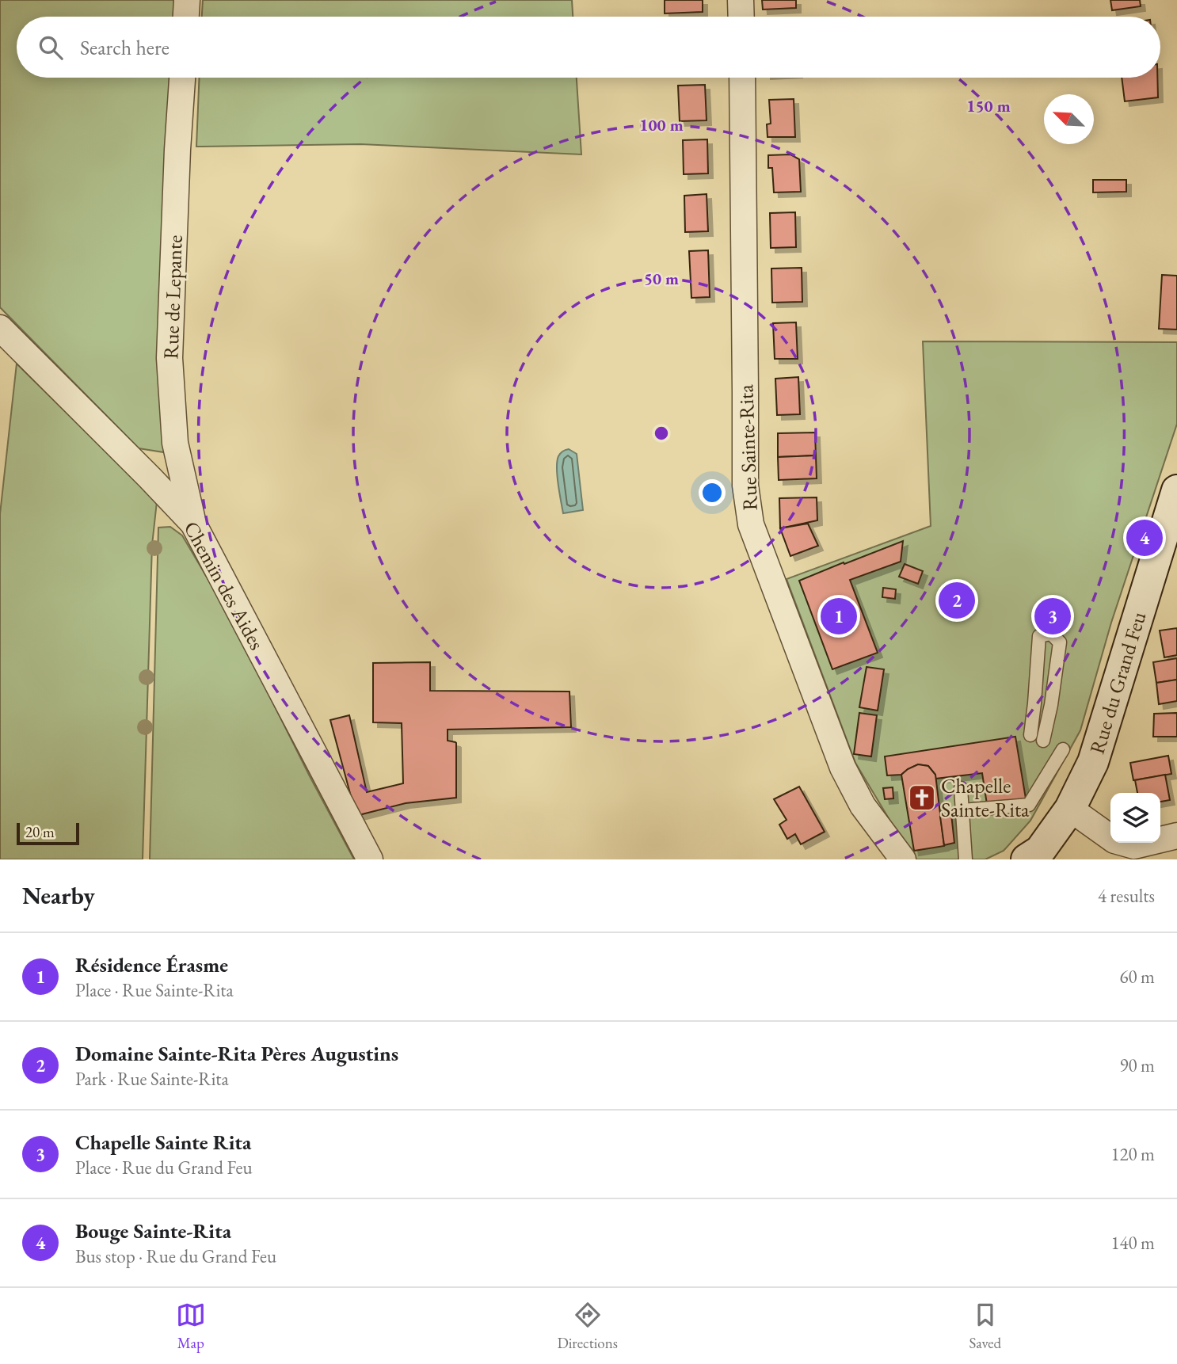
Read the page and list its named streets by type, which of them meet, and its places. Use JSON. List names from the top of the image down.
{
  "streets": {
    "street": [
      "Rue de Lepante",
      "Rue Sainte-Rita",
      "Chemin des Aides",
      "Rue du Grand Feu"
    ]
  },
  "crossings": [
    ["Rue de Lepante", "Chemin des Aides"]
  ],
  "places": {
    "church": ["Chapelle Sainte-Rita"]
  },
  "scale_bar": "20 m",
  "north": "top left",
  "page": {
    "search": "Search here",
    "pins": [
      "4",
      "2",
      "1",
      "3"
    ],
    "scale": "20 m",
    "heading": ["Nearby", "4 results"],
    "list": [
      {
        "mark": "1",
        "name": "Résidence Érasme",
        "note": "Place · Rue Sainte-Rita",
        "value": "60 m"
      },
      {
        "mark": "2",
        "name": "Domaine Sainte-Rita Pères Augustins",
        "note": "Park · Rue Sainte-Rita",
        "value": "90 m"
      },
      {
        "mark": "3",
        "name": "Chapelle Sainte Rita",
        "note": "Place · Rue du Grand Feu",
        "value": "120 m"
      },
      {
        "mark": "4",
        "name": "Bouge Sainte-Rita",
        "note": "Bus stop · Rue du Grand Feu",
        "value": "140 m"
      }
    ],
    "nav": ["Map", "Directions", "Saved"]
  },
  "rings": ["150 m", "100 m", "50 m"]
}
